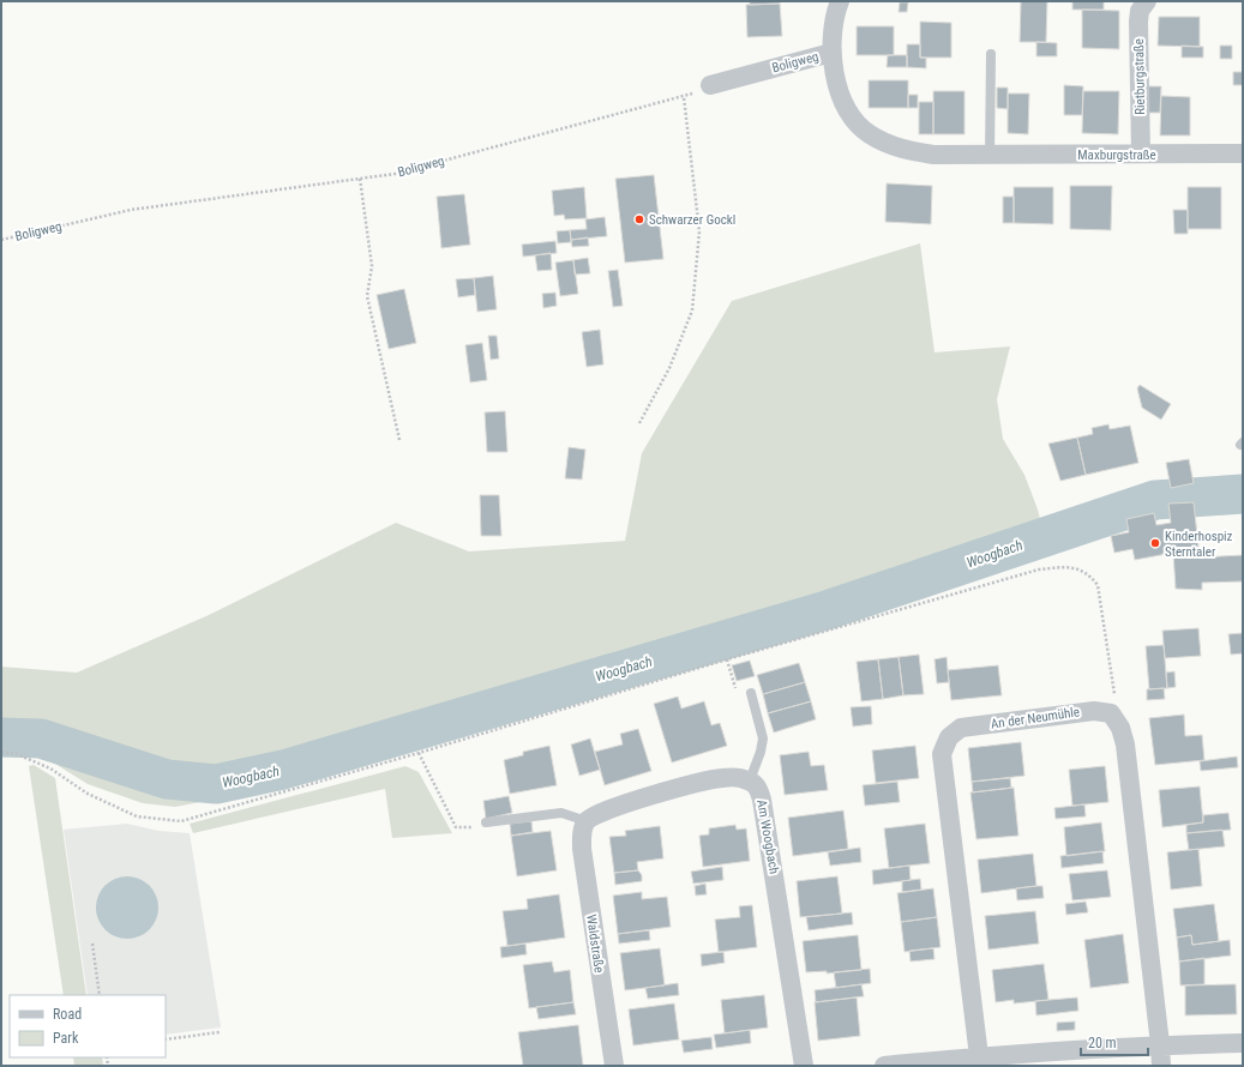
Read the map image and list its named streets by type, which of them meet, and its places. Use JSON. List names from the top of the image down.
{
  "streets": {
    "street": [
      "Boligweg",
      "Rietburgstraße",
      "Maxburgstraße",
      "An der Neumühle",
      "Am Woogbach",
      "Waldstraße"
    ]
  },
  "crossings": [
    ["Boligweg", "Maxburgstraße"],
    ["Rietburgstraße", "Maxburgstraße"]
  ],
  "water": ["Woogbach"],
  "places": ["Schwarzer Gockl", "Kinderhospiz Sterntaler"],
  "legend": ["Road", "Park"],
  "scale_bar": "20 m"
}
